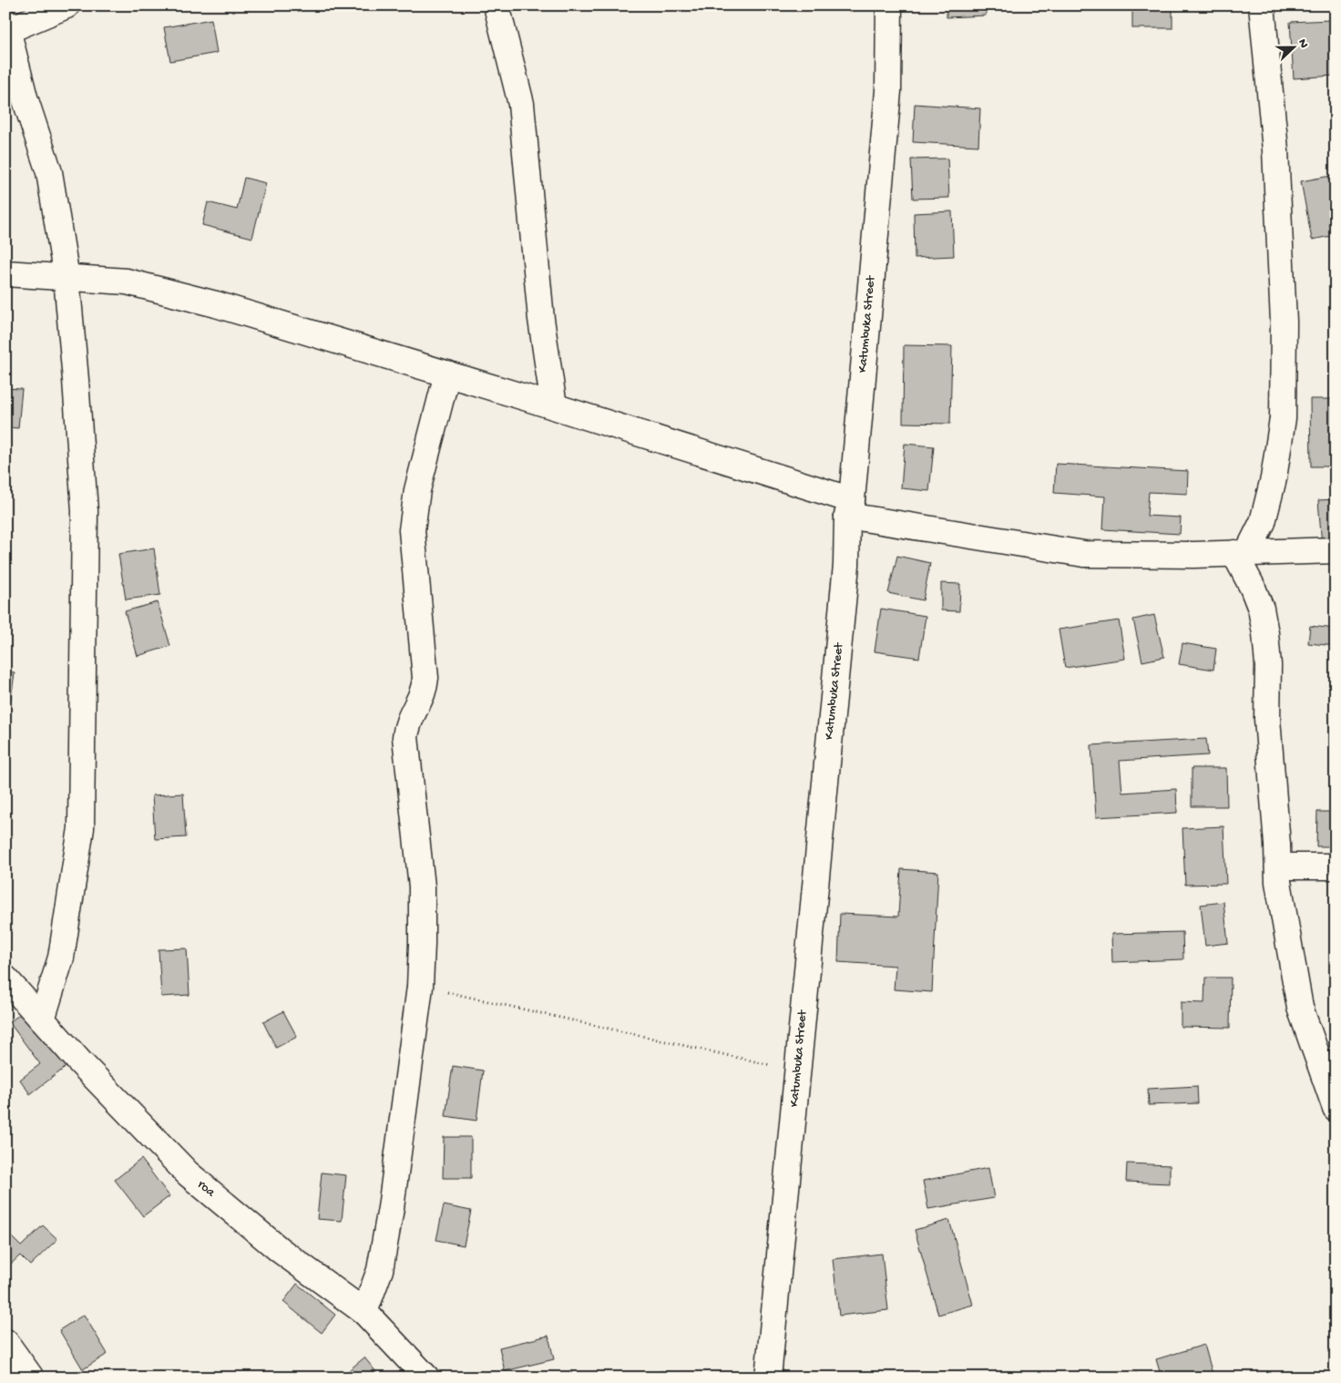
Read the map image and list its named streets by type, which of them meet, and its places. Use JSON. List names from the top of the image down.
{
  "streets": {
    "street": ["Katumbuka Street", "roa"]
  },
  "north": "right"
}
